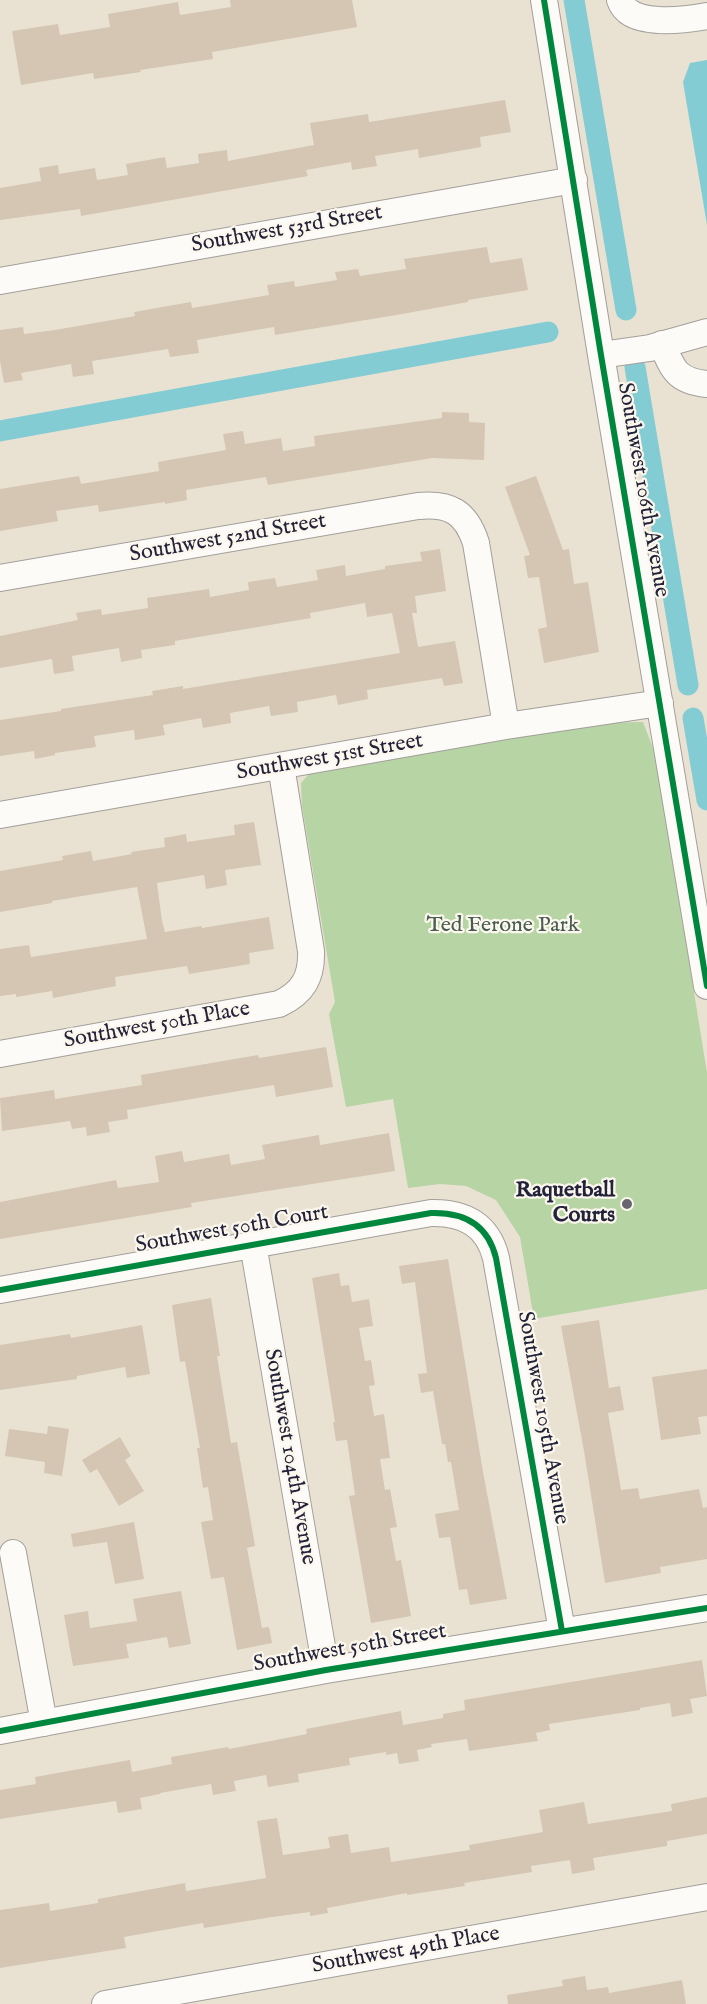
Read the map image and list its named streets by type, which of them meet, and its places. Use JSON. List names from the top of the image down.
{
  "streets": {
    "street": [
      "Southwest 53rd Street",
      "Southwest 106th Avenue",
      "Southwest 52nd Street",
      "Southwest 51st Street",
      "Southwest 50th Place",
      "Southwest 50th Court",
      "Southwest 105th Avenue",
      "Southwest 104th Avenue",
      "Southwest 50th Street",
      "Southwest 49th Place"
    ]
  },
  "crossings": [
    ["Southwest 53rd Street", "Southwest 106th Avenue"],
    ["Southwest 106th Avenue", "Southwest 51st Street"],
    ["Southwest 52nd Street", "Southwest 51st Street"],
    ["Southwest 51st Street", "Southwest 50th Place"],
    ["Southwest 50th Court", "Southwest 105th Avenue"],
    ["Southwest 50th Court", "Southwest 104th Avenue"],
    ["Southwest 105th Avenue", "Southwest 50th Street"],
    ["Southwest 104th Avenue", "Southwest 50th Street"]
  ],
  "parks": ["Ted Ferone Park"],
  "places": ["Raquetball Courts"]
}
